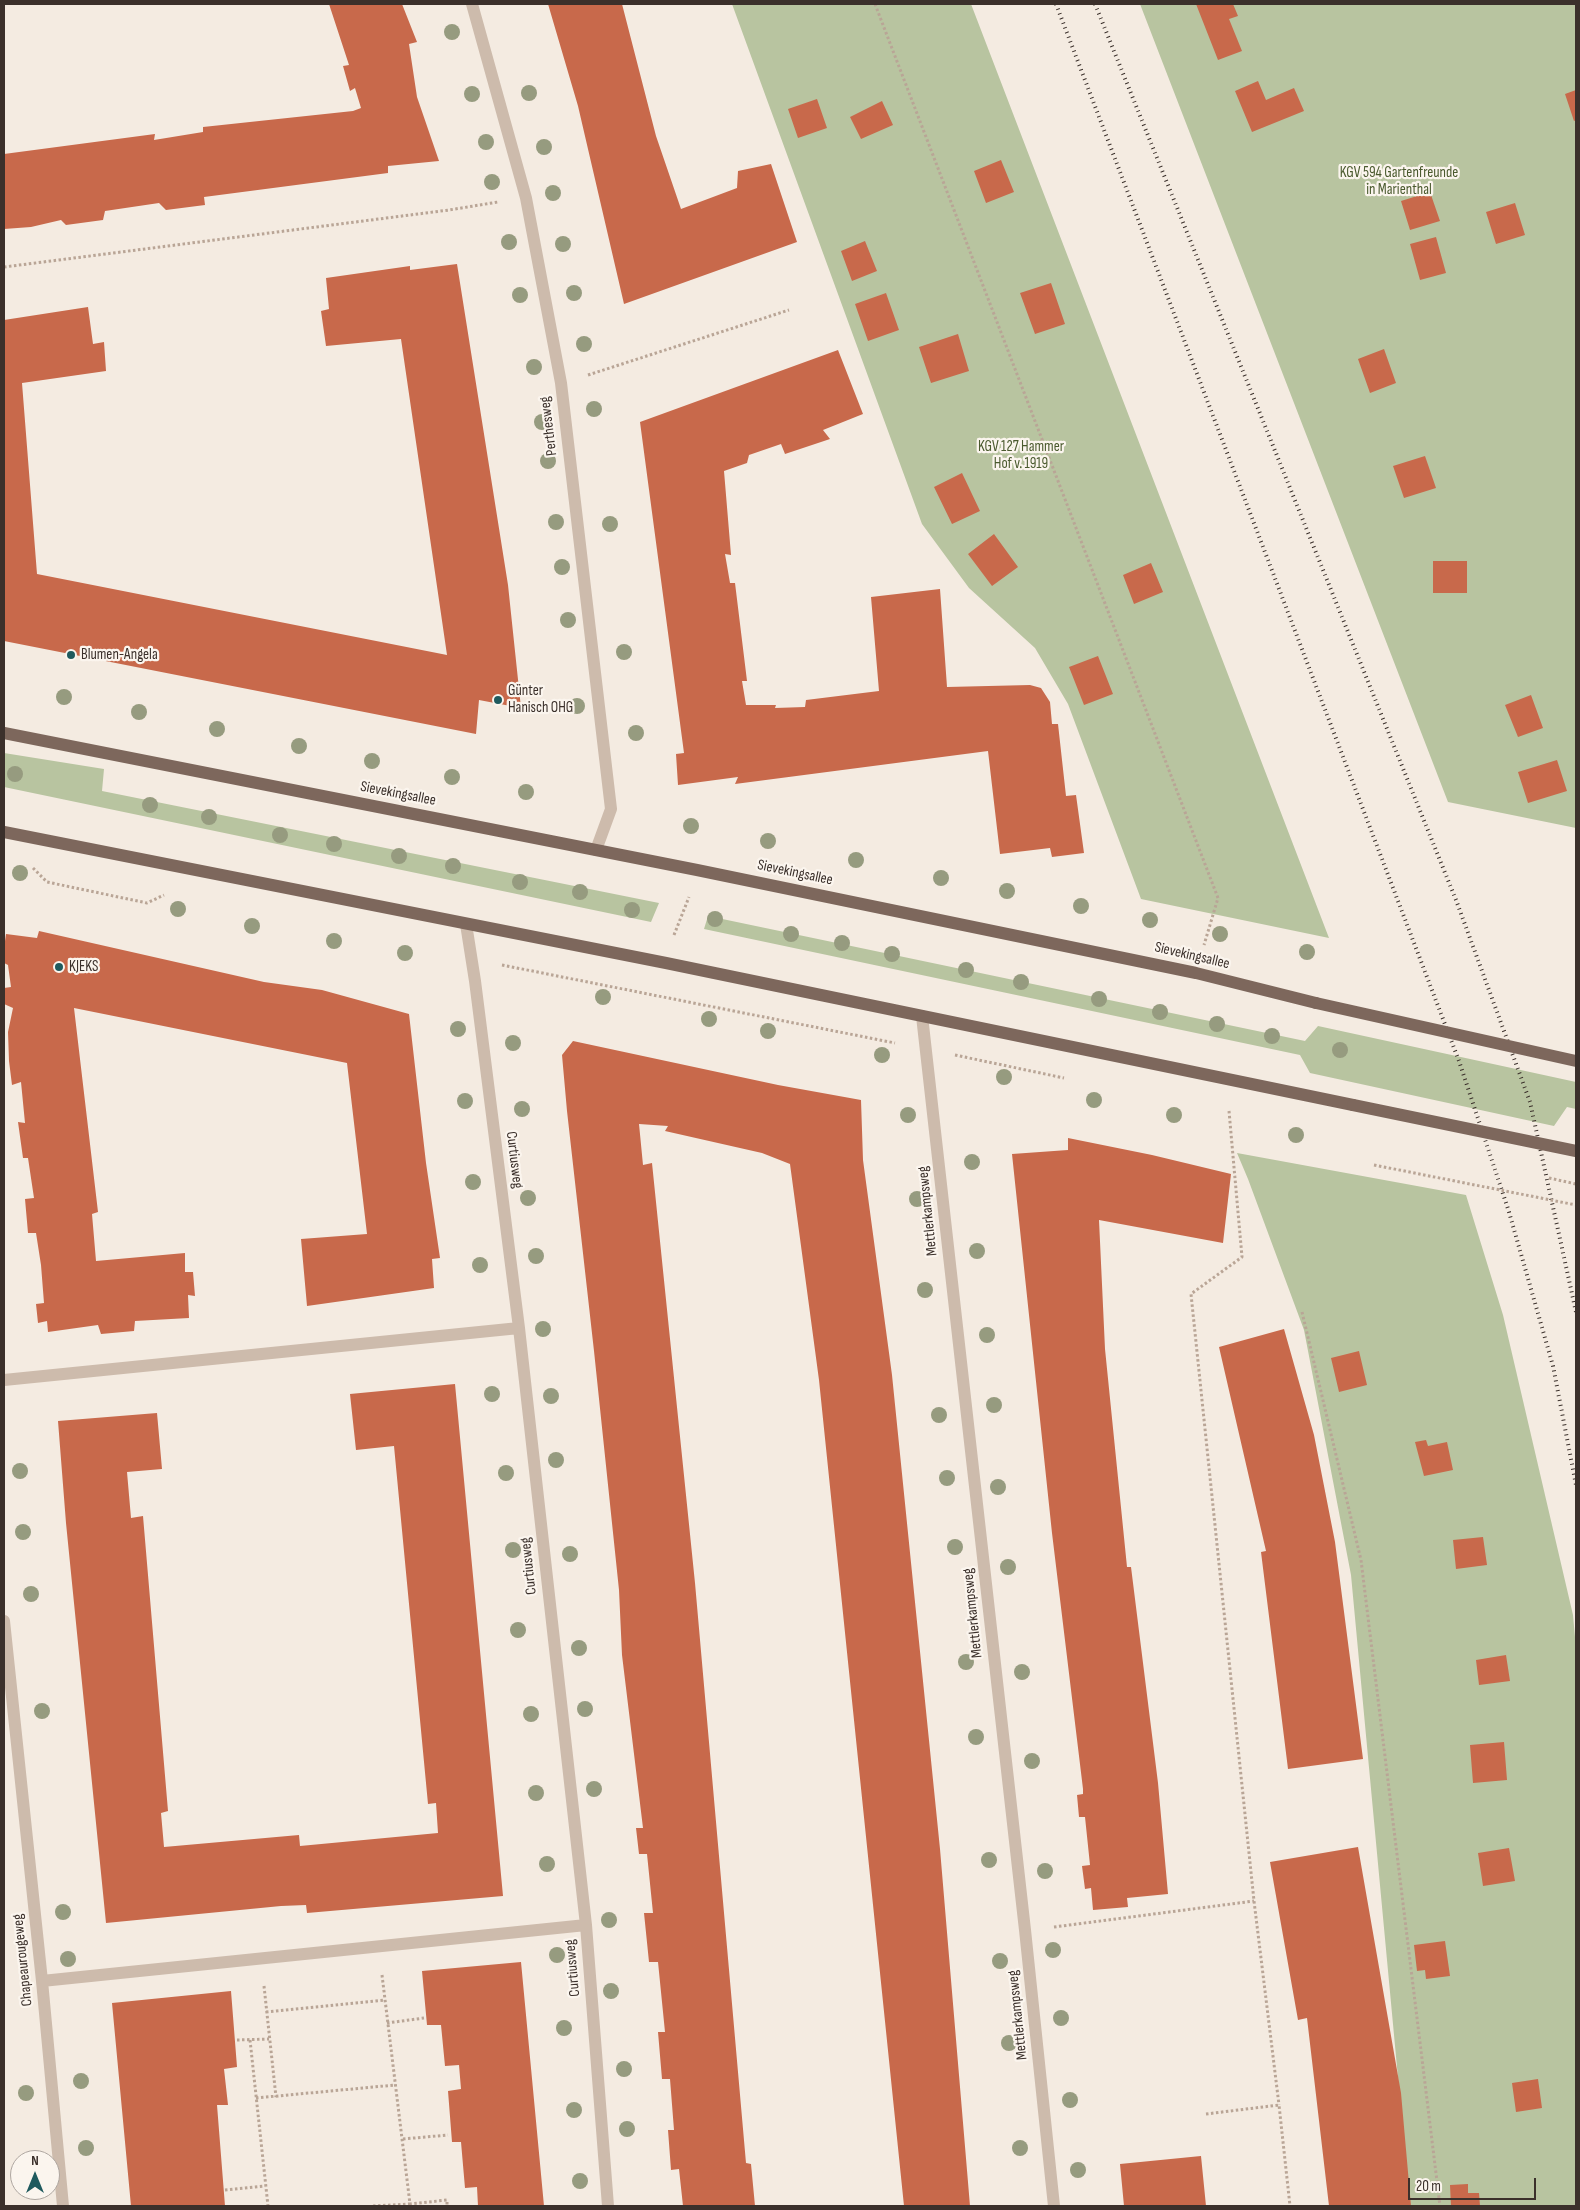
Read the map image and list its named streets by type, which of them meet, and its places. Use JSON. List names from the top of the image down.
{
  "streets": {
    "main road": ["Sievekingsallee"],
    "street": [
      "Perthesweg",
      "Curtiusweg",
      "Mettlerkampsweg",
      "Chapeaurougeweg"
    ]
  },
  "crossings": [
    ["Perthesweg", "Sievekingsallee"]
  ],
  "parks": ["KGV 594 Gartenfreunde in Marienthal", "KGV 127 Hammer Hof v. 1919"],
  "places": ["Blumen-Angela", "Günter Hanisch OHG", "KJEKS"],
  "scale_bar": "20 m",
  "north": "top"
}
